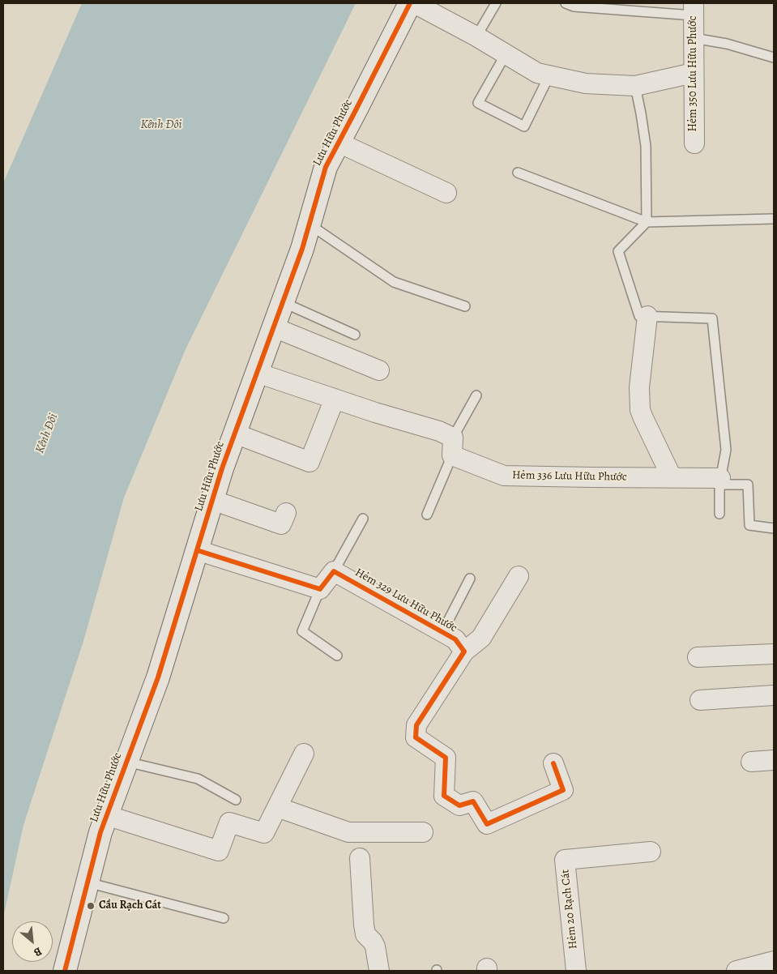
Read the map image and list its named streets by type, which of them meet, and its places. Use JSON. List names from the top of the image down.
{
  "streets": {
    "street": [
      "Hẻm 350 Lưu Hữu Phước",
      "Lưu Hữu Phước",
      "Hẻm 336 Lưu Hữu Phước",
      "Hẻm 329 Lưu Hữu Phước",
      "Hẻm 20 Rạch Cát"
    ]
  },
  "crossings": [
    ["Lưu Hữu Phước", "Hẻm 336 Lưu Hữu Phước"]
  ],
  "water": ["Kênh Đôi"],
  "places": ["Cầu Rạch Cát"],
  "north": "bottom right"
}
